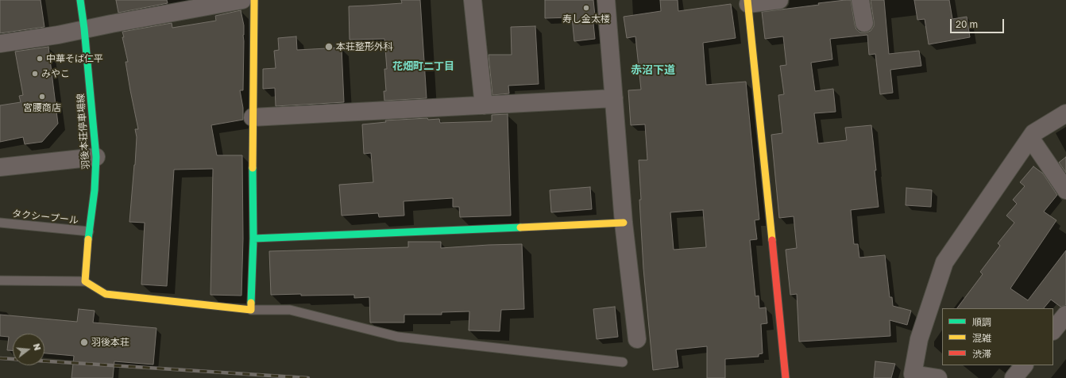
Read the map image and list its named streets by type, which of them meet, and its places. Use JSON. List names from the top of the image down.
{
  "streets": {
    "street": ["羽後本荘停車場線"],
    "lane": ["タクシープール"]
  },
  "crossings": [
    ["羽後本荘停車場線", "タクシープール"]
  ],
  "districts": ["花畑町二丁目", "赤沼下道"],
  "places": [
    "寿し金太楼",
    "本荘整形外科",
    "中華そば仁平",
    "みやこ",
    "宮腰商店",
    "羽後本荘"
  ],
  "legend": ["順調", "混雑", "渋滞"],
  "scale_bar": "20 m",
  "north": "right"
}
